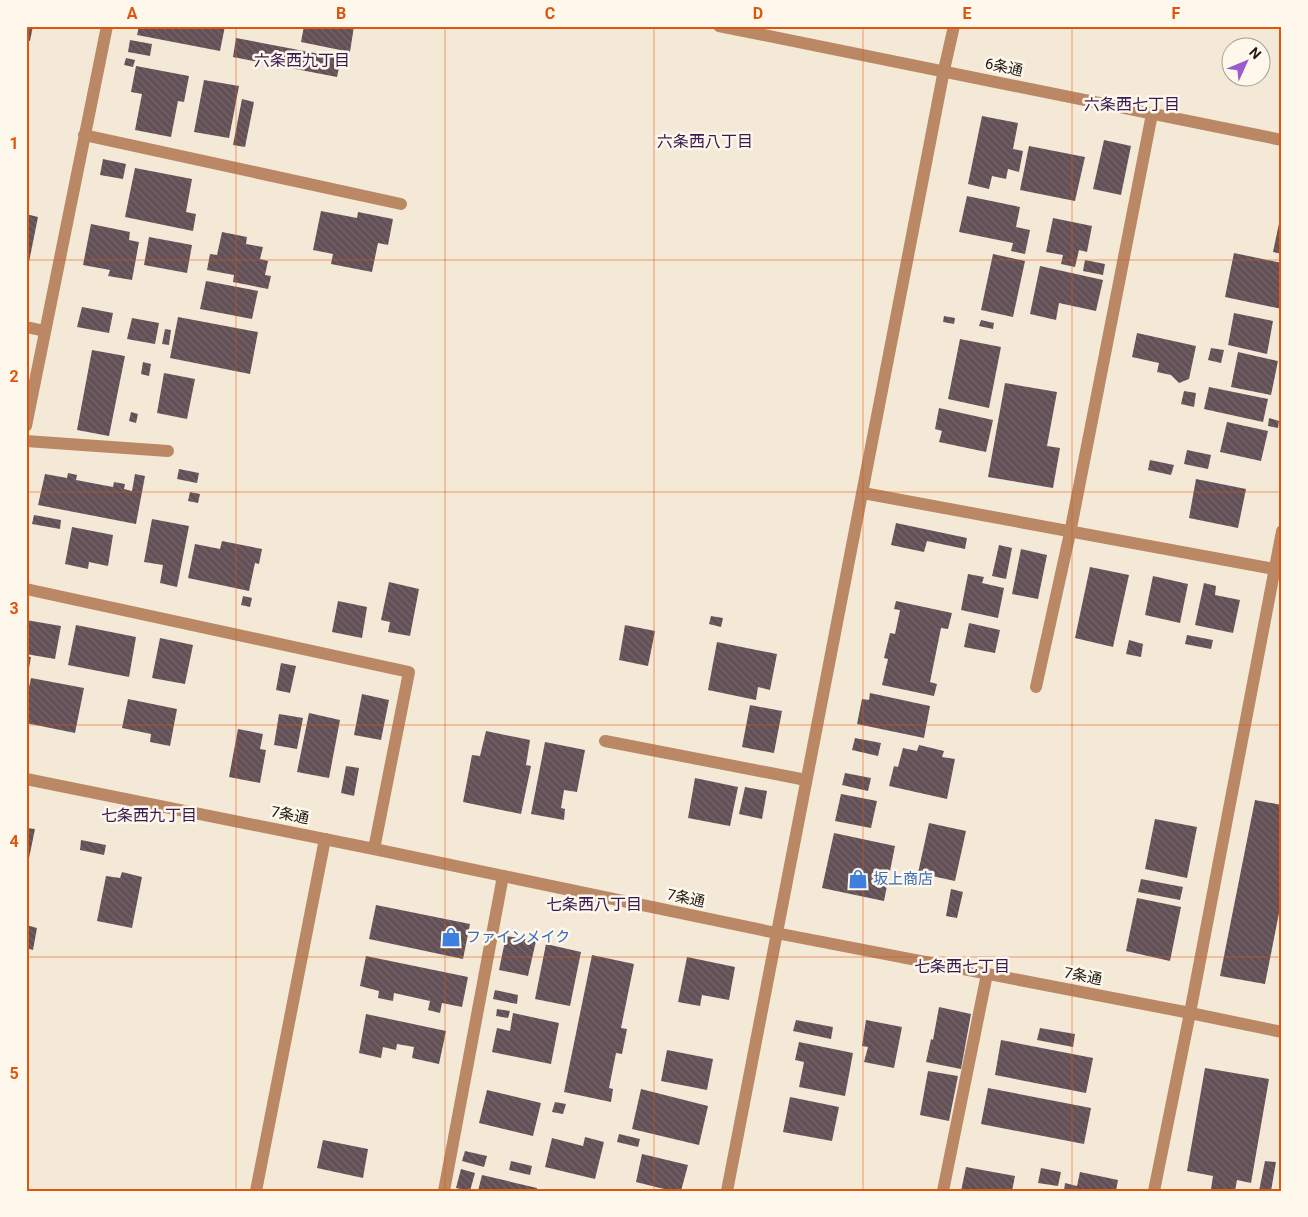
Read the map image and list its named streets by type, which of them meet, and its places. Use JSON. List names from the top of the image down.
{
  "streets": {
    "street": ["6条通", "7条通"]
  },
  "districts": [
    "六条西九丁目",
    "六条西七丁目",
    "六条西八丁目",
    "七条西九丁目",
    "七条西八丁目",
    "七条西七丁目"
  ],
  "places": {
    "shop": ["坂上商店", "ファインメイク"]
  },
  "north": "top right",
  "grid": {
    "columns": [
      "A",
      "B",
      "C",
      "D",
      "E",
      "F"
    ],
    "rows": [
      "1",
      "2",
      "3",
      "4",
      "5"
    ]
  }
}
